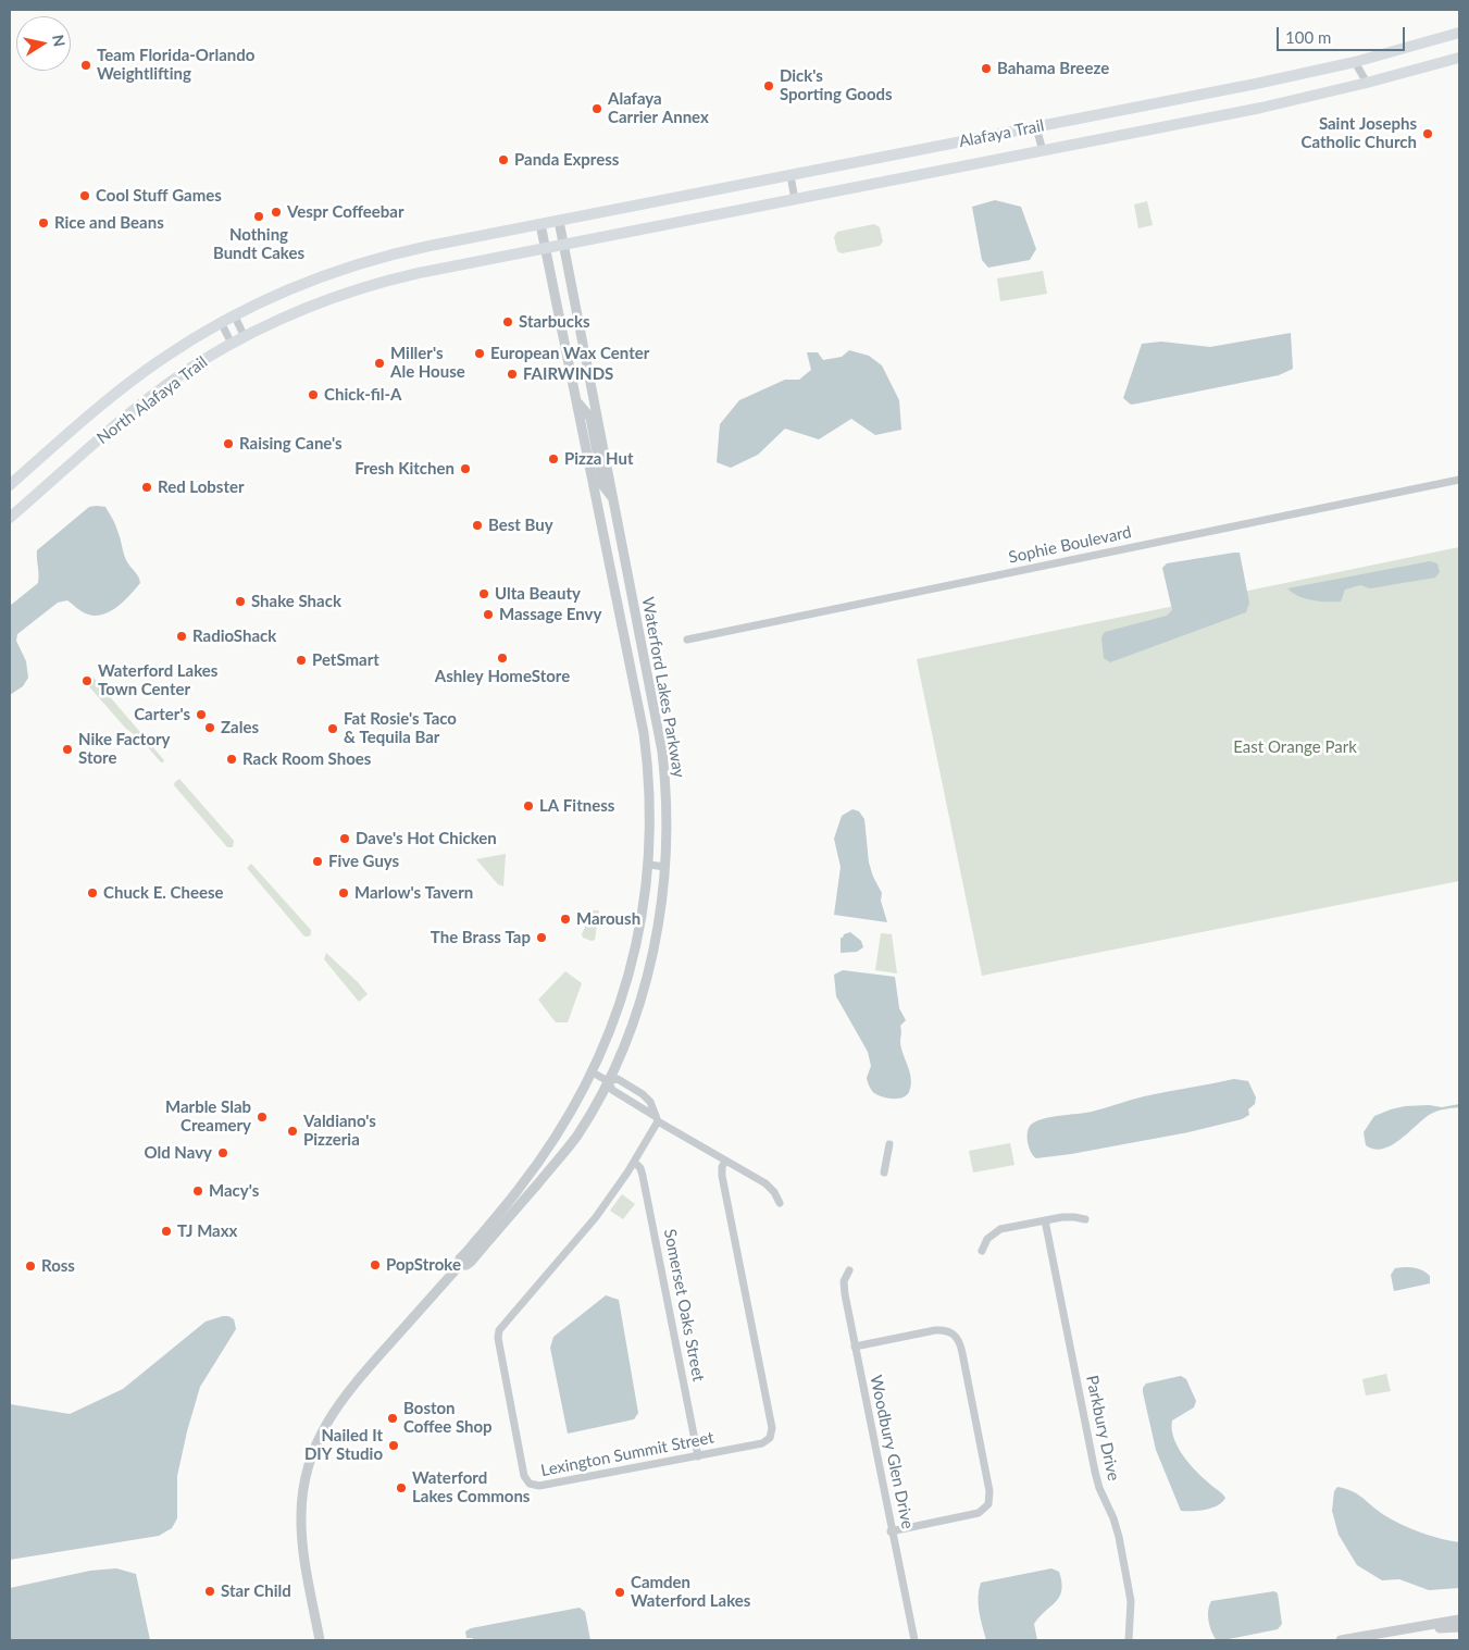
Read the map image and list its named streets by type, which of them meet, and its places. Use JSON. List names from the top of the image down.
{
  "streets": {
    "main road": ["Alafaya Trail", "North Alafaya Trail"],
    "street": [
      "Sophie Boulevard",
      "Waterford Lakes Parkway",
      "Somerset Oaks Street",
      "Parkbury Drive",
      "Woodbury Glen Drive",
      "Lexington Summit Street"
    ]
  },
  "crossings": [
    ["Alafaya Trail", "North Alafaya Trail"],
    ["Alafaya Trail", "Waterford Lakes Parkway"],
    ["North Alafaya Trail", "Waterford Lakes Parkway"],
    ["Somerset Oaks Street", "Lexington Summit Street"]
  ],
  "parks": ["East Orange Park"],
  "places": [
    "Team Florida-Orlando Weightlifting",
    "Bahama Breeze",
    "Dick's Sporting Goods",
    "Alafaya Carrier Annex",
    "Saint Josephs Catholic Church",
    "Panda Express",
    "Cool Stuff Games",
    "Vespr Coffeebar",
    "Nothing Bundt Cakes",
    "Rice and Beans",
    "Starbucks",
    "European Wax Center",
    "Miller's Ale House",
    "FAIRWINDS",
    "Chick-fil-A",
    "Raising Cane's",
    "Pizza Hut",
    "Fresh Kitchen",
    "Red Lobster",
    "Best Buy",
    "Ulta Beauty",
    "Shake Shack",
    "Massage Envy",
    "RadioShack",
    "Ashley HomeStore",
    "PetSmart",
    "Waterford Lakes Town Center",
    "Carter's",
    "Zales",
    "Fat Rosie's Taco & Tequila Bar",
    "Nike Factory Store",
    "Rack Room Shoes",
    "LA Fitness",
    "Dave's Hot Chicken",
    "Five Guys",
    "Chuck E. Cheese",
    "Marlow's Tavern",
    "Maroush",
    "The Brass Tap",
    "Marble Slab Creamery",
    "Valdiano's Pizzeria",
    "Old Navy",
    "Macy's",
    "TJ Maxx",
    "PopStroke",
    "Ross",
    "Boston Coffee Shop",
    "Nailed It DIY Studio",
    "Waterford Lakes Commons",
    "Star Child",
    "Camden Waterford Lakes"
  ],
  "scale_bar": "100 m",
  "north": "right"
}
